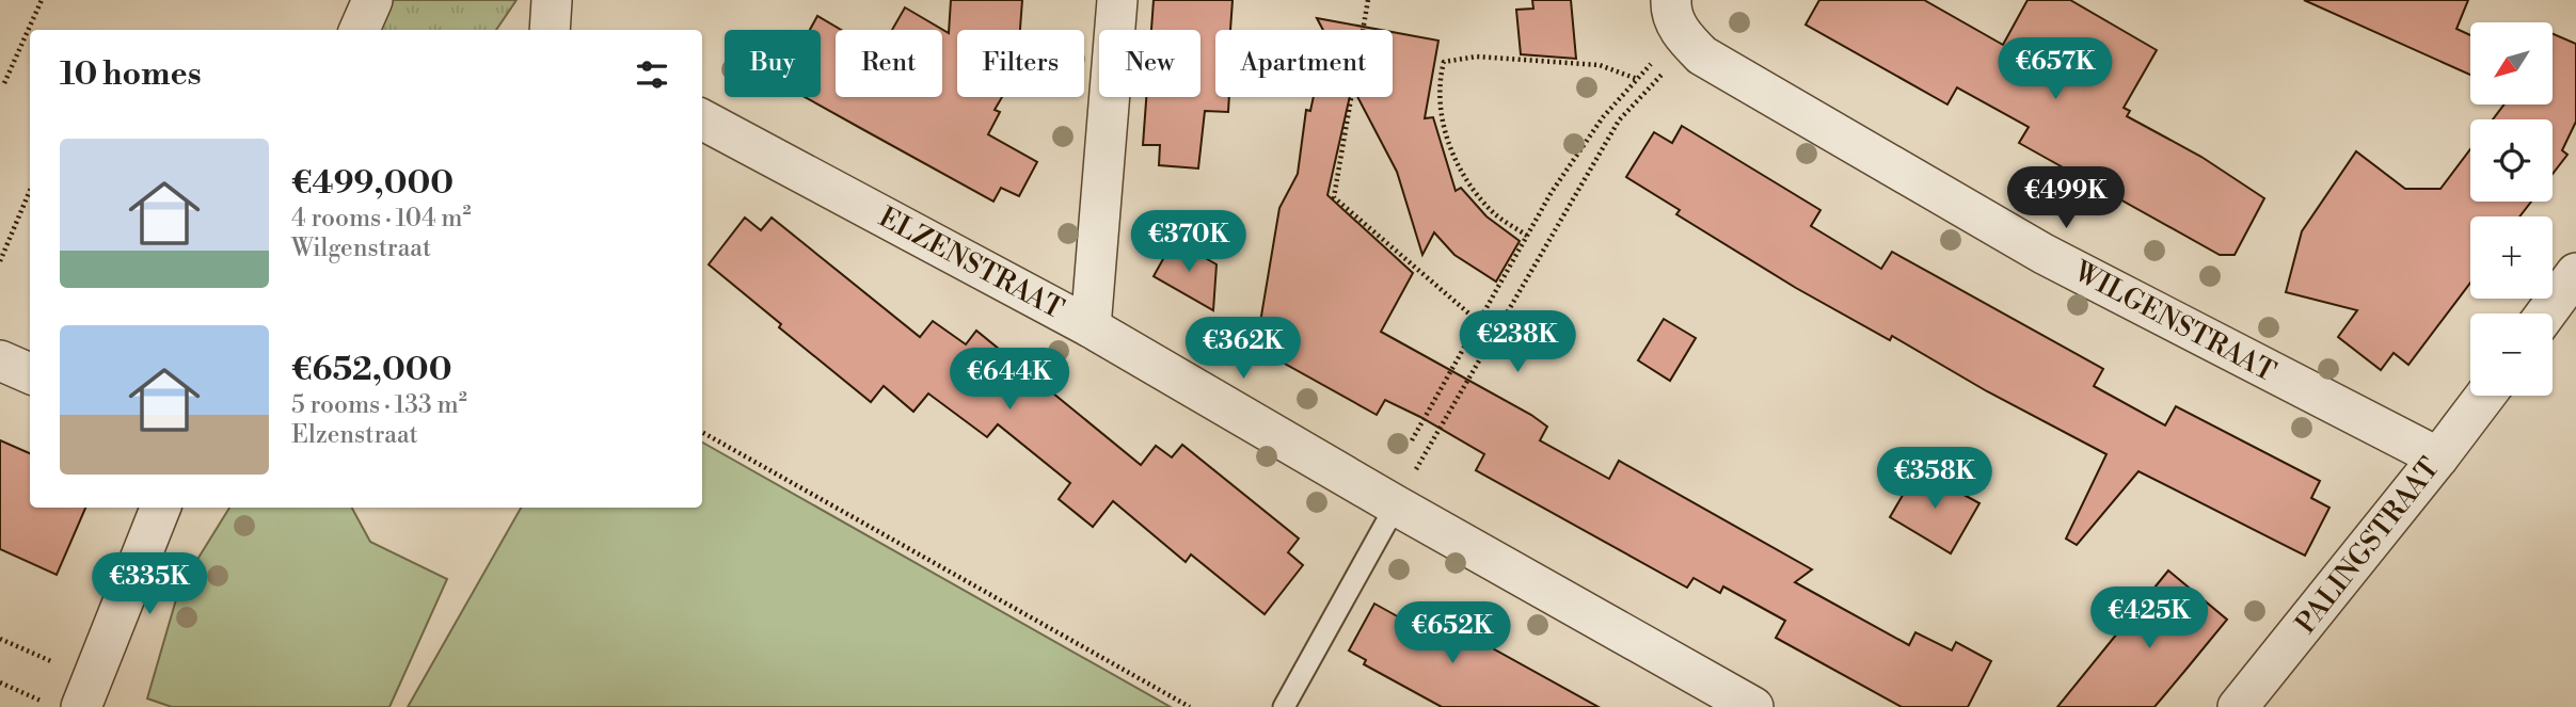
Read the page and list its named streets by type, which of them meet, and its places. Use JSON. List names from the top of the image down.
{
  "streets": {
    "street": ["ELZENSTRAAT", "WILGENSTRAAT", "PALINGSTRAAT"]
  },
  "crossings": [
    ["WILGENSTRAAT", "PALINGSTRAAT"]
  ],
  "north": "bottom left",
  "page": {
    "map_buttons": ["+", "−"],
    "chip": [
      "Buy",
      "Rent",
      "Filters",
      "New",
      "Apartment"
    ],
    "heading": "10 homes",
    "price": [
      "€657K",
      "€499K",
      "€370K",
      "€238K",
      "€362K",
      "€644K",
      "€358K",
      "€335K",
      "€425K",
      "€652K"
    ],
    "list": [
      {
        "name": "€499,000",
        "note": "4 rooms · 104 m² · Wilgenstraat"
      },
      {
        "name": "€652,000",
        "note": "5 rooms · 133 m² · Elzenstraat"
      }
    ]
  }
}
